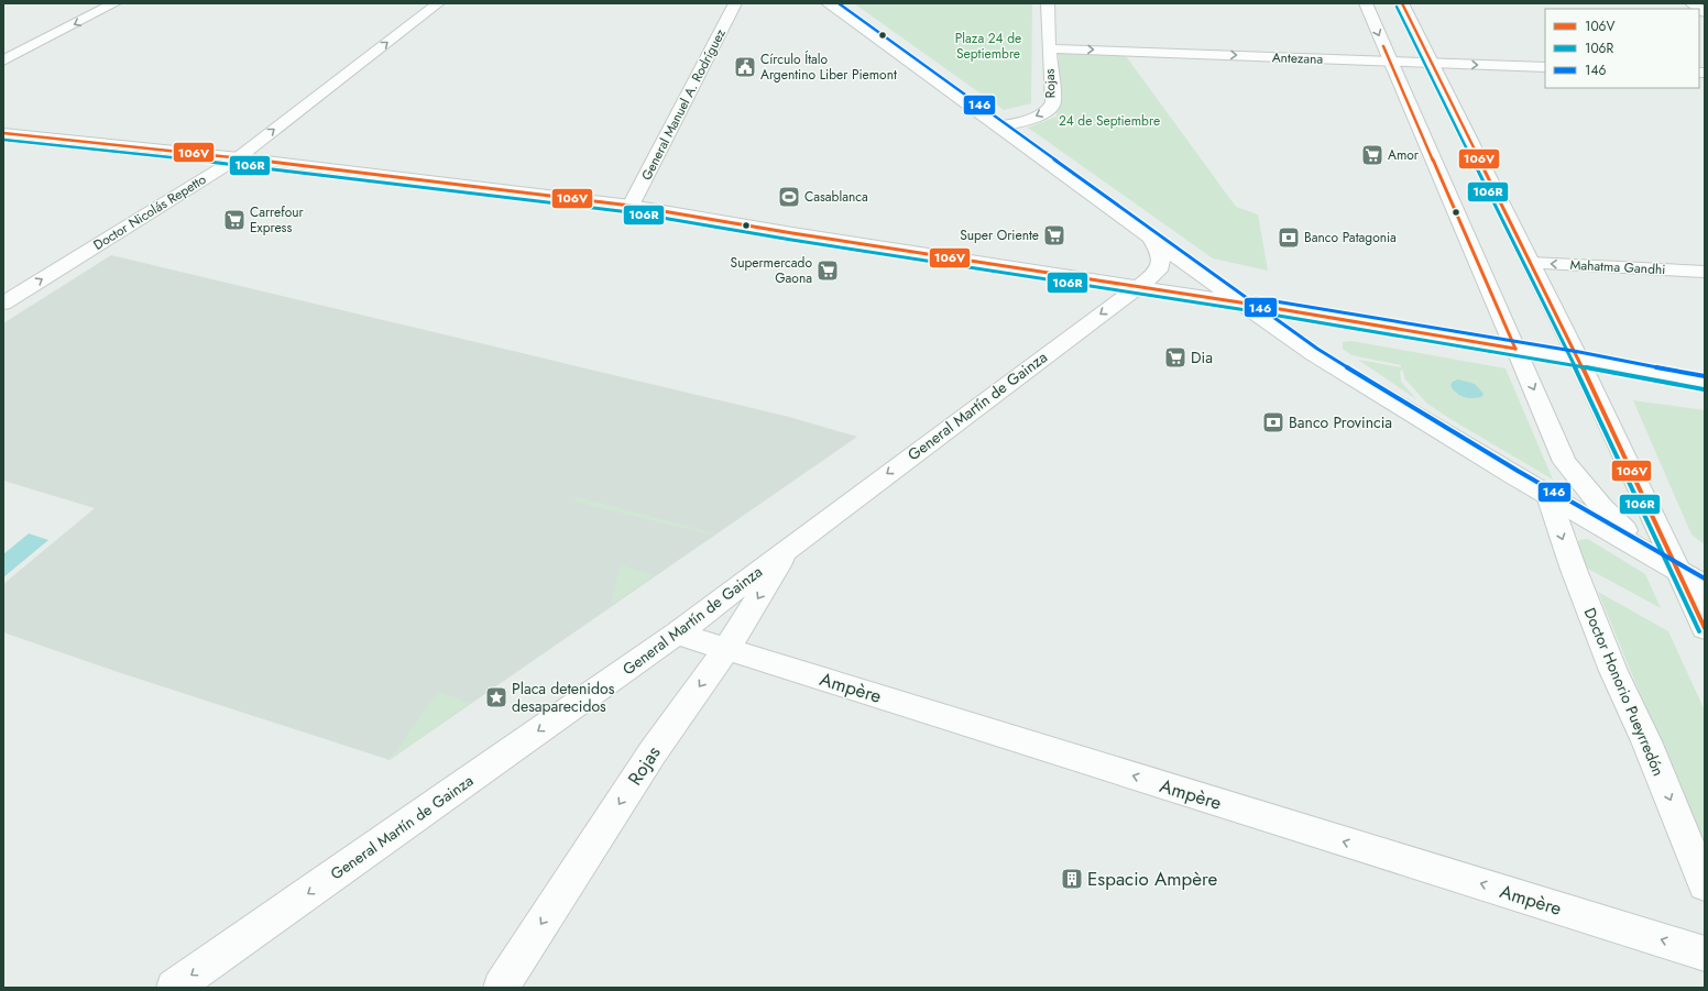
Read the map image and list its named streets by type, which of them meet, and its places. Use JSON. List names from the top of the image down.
{
  "streets": {
    "main road": [
      "Antezana",
      "Rojas",
      "General Manuel A. Rodríguez",
      "Doctor Nicolás Repetto",
      "Mahatma Gandhi",
      "General Martín de Gainza",
      "Ampère",
      "Doctor Honorio Pueyrredón"
    ]
  },
  "crossings": [
    ["Antezana", "Rojas"],
    ["Rojas", "General Martín de Gainza"],
    ["Rojas", "Ampère"],
    ["General Martín de Gainza", "Ampère"]
  ],
  "one_way": [
    "Antezana",
    "Rojas",
    "Doctor Nicolás Repetto",
    "General Martín de Gainza",
    "Ampère"
  ],
  "parks": ["Plaza 24 de Septiembre", "24 de Septiembre"],
  "places": {
    "public building": ["Círculo Ítalo Argentino Liber Piemont"],
    "supermarket": [
      "Amor",
      "Carrefour Express",
      "Super Oriente",
      "Supermercado Gaona",
      "Dia"
    ],
    "sports": ["Casablanca"],
    "bank": ["Banco Patagonia", "Banco Provincia"],
    "place": ["Placa detenidos desaparecidos"],
    "building": ["Espacio Ampère"]
  },
  "lines": ["transit line 106V", "transit line 146", "transit line 106R"],
  "legend": ["106V", "106R", "146"]
}
